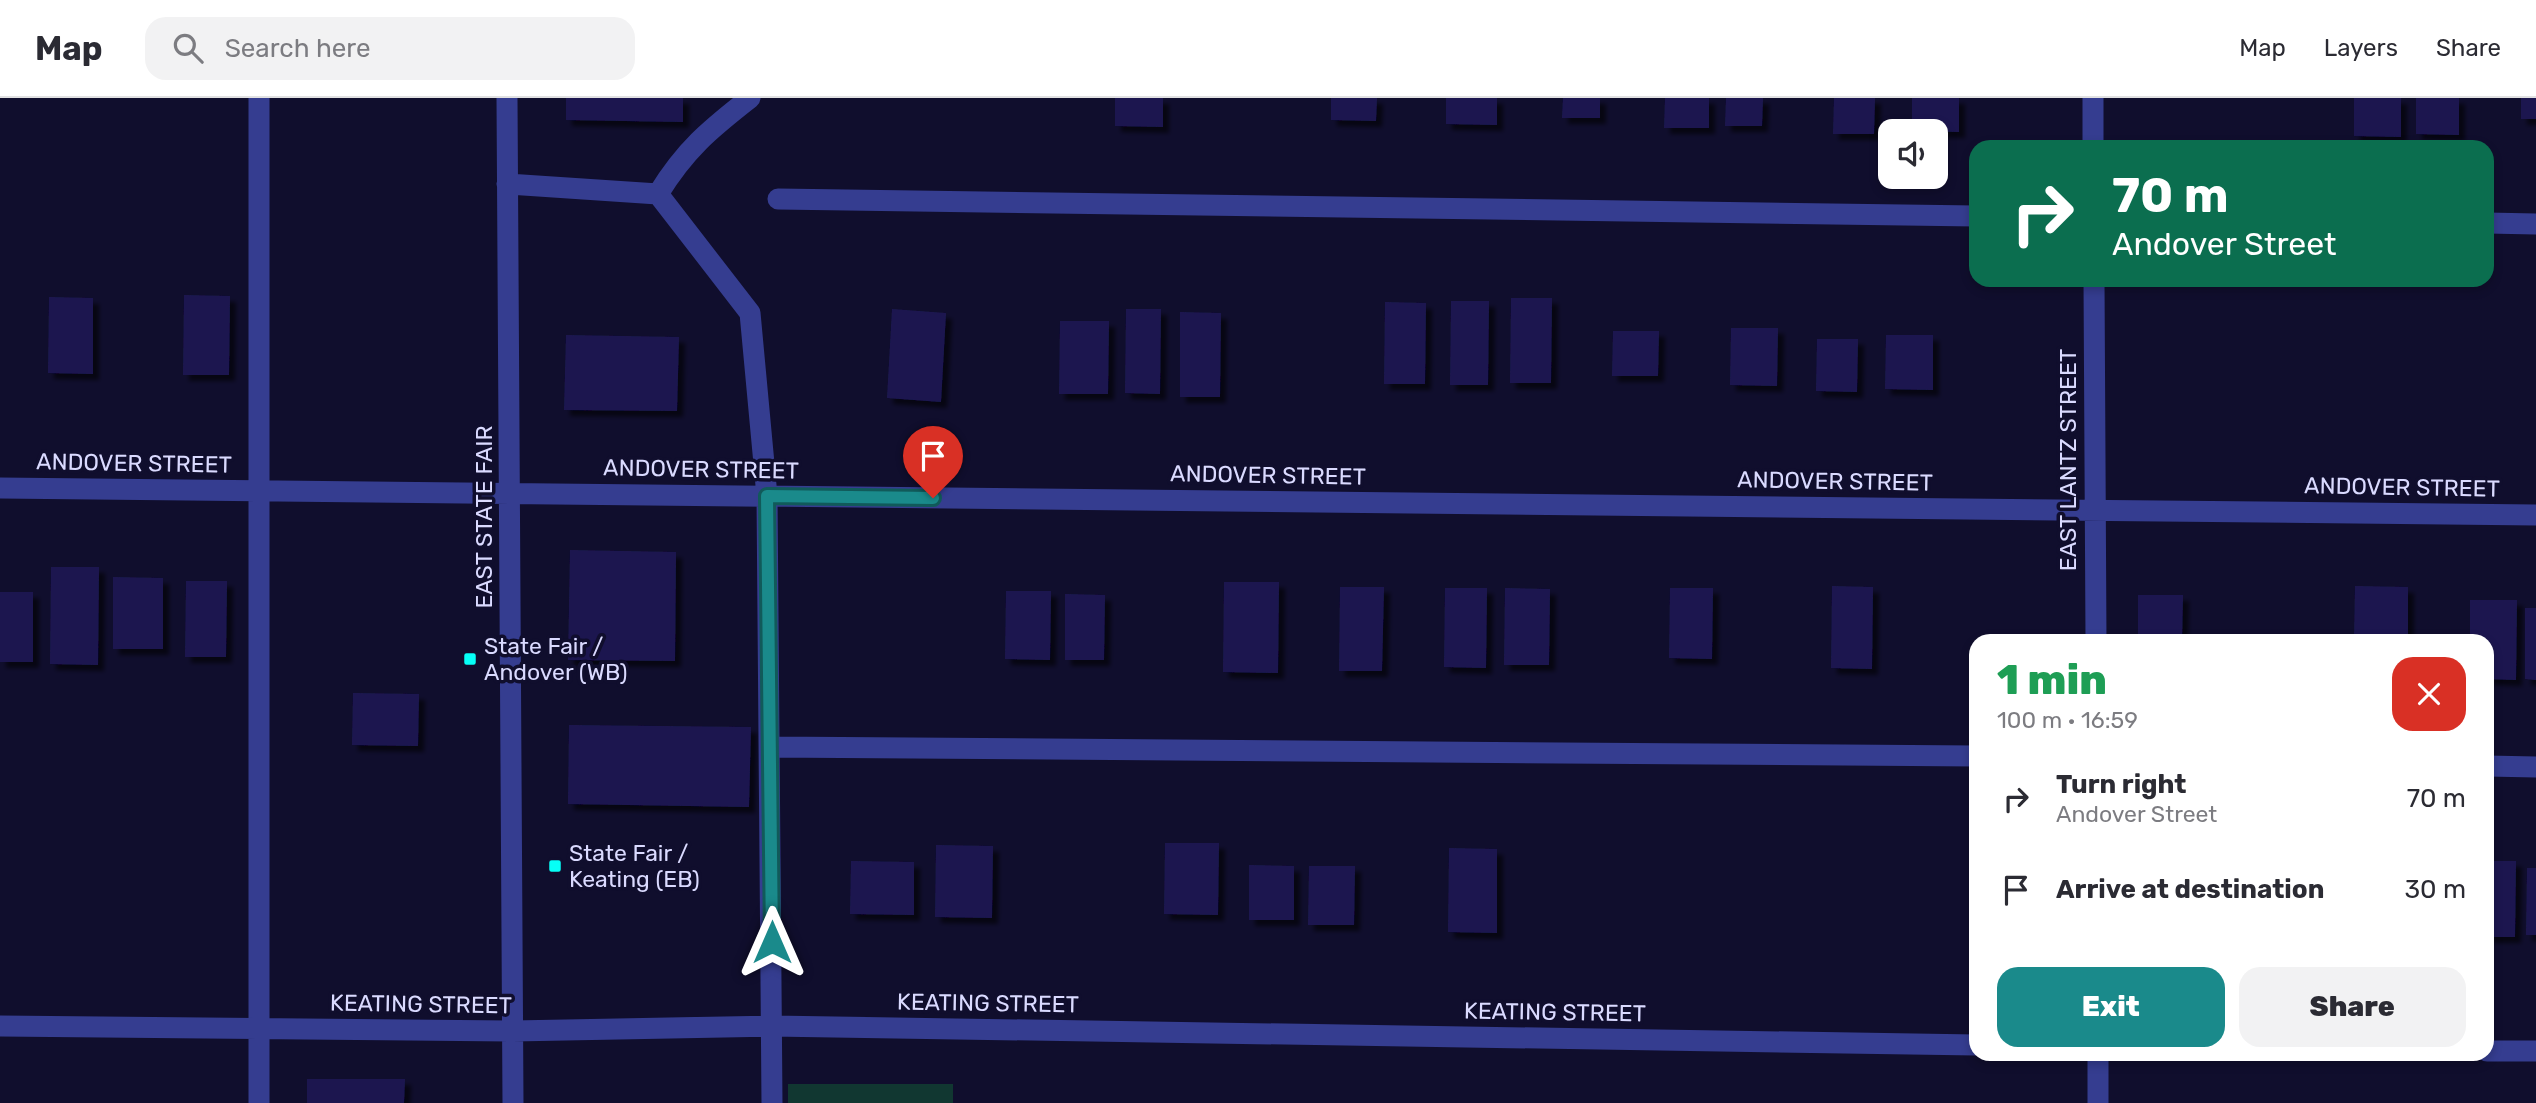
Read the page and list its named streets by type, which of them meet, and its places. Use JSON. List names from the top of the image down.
{
  "streets": {
    "street": [
      "EAST LANTZ STREET",
      "ANDOVER STREET",
      "EAST STATE FAIR",
      "KEATING STREET"
    ]
  },
  "crossings": [
    ["EAST LANTZ STREET", "ANDOVER STREET"],
    ["ANDOVER STREET", "EAST STATE FAIR"],
    ["EAST STATE FAIR", "KEATING STREET"]
  ],
  "places": {
    "transit": ["State Fair / Andover (WB)", "State Fair / Keating (EB)"]
  },
  "page": {
    "header": "Map",
    "search": "Search here",
    "nav": ["Map", "Layers", "Share"],
    "turn": ["70 m", "Andover Street"],
    "heading": ["1 min", "100 m · 16:59"],
    "list": [
      {
        "name": "Turn right",
        "note": "Andover Street",
        "value": "70 m"
      },
      {
        "name": "Arrive at destination",
        "value": "30 m"
      }
    ],
    "buttons": ["Exit", "Share"]
  }
}
